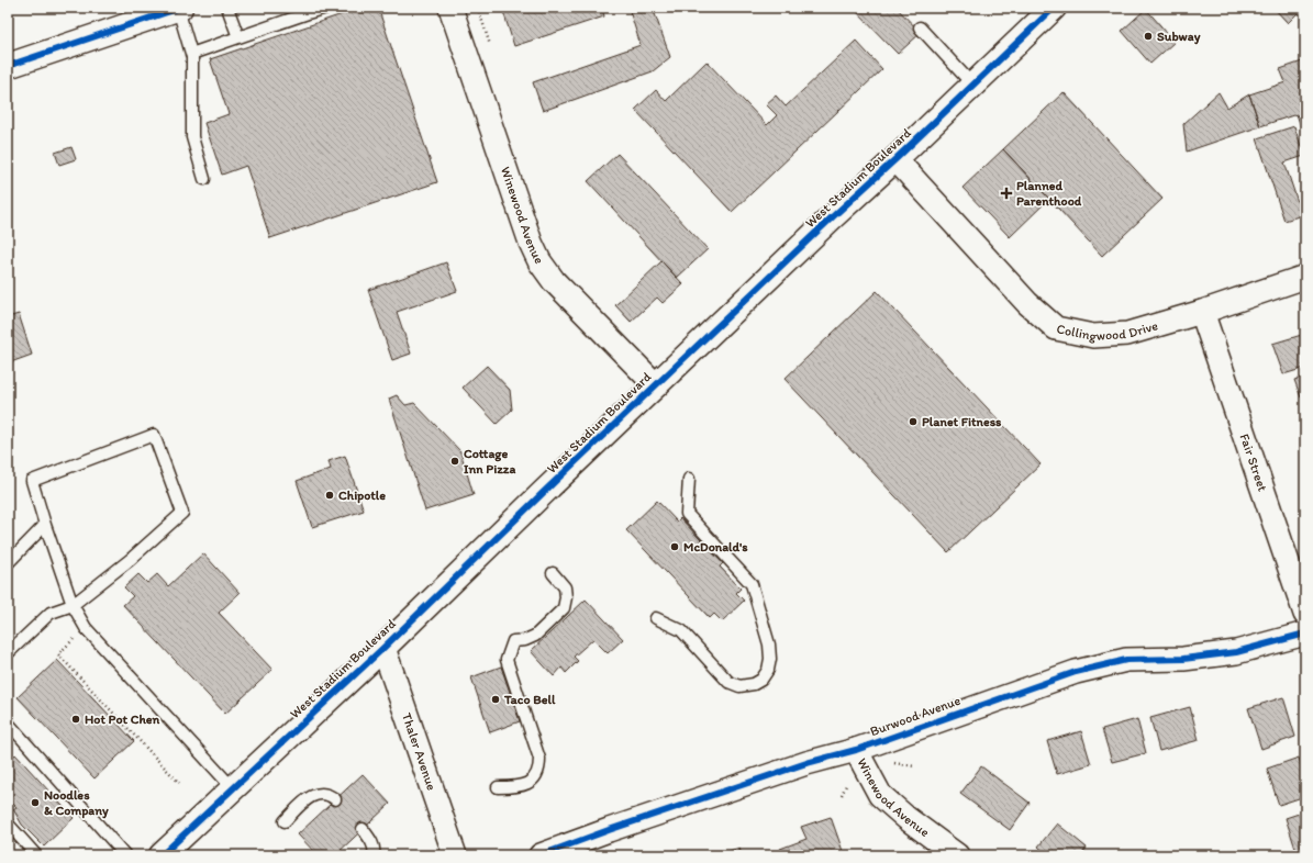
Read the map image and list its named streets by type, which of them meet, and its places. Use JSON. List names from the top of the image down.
{
  "streets": {
    "main road": ["West Stadium Boulevard"],
    "street": [
      "Winewood Avenue",
      "Collingwood Drive",
      "Fair Street",
      "Burwood Avenue",
      "Thaler Avenue"
    ]
  },
  "crossings": [
    ["West Stadium Boulevard", "Winewood Avenue"],
    ["West Stadium Boulevard", "Collingwood Drive"],
    ["West Stadium Boulevard", "Thaler Avenue"],
    ["Winewood Avenue", "Burwood Avenue"],
    ["Collingwood Drive", "Fair Street"]
  ],
  "places": {
    "other": [
      "Subway",
      "Planet Fitness",
      "Cottage Inn Pizza",
      "Chipotle",
      "McDonald's",
      "Taco Bell",
      "Hot Pot Chen",
      "Noodles & Company"
    ],
    "health": ["Planned Parenthood"]
  }
}
